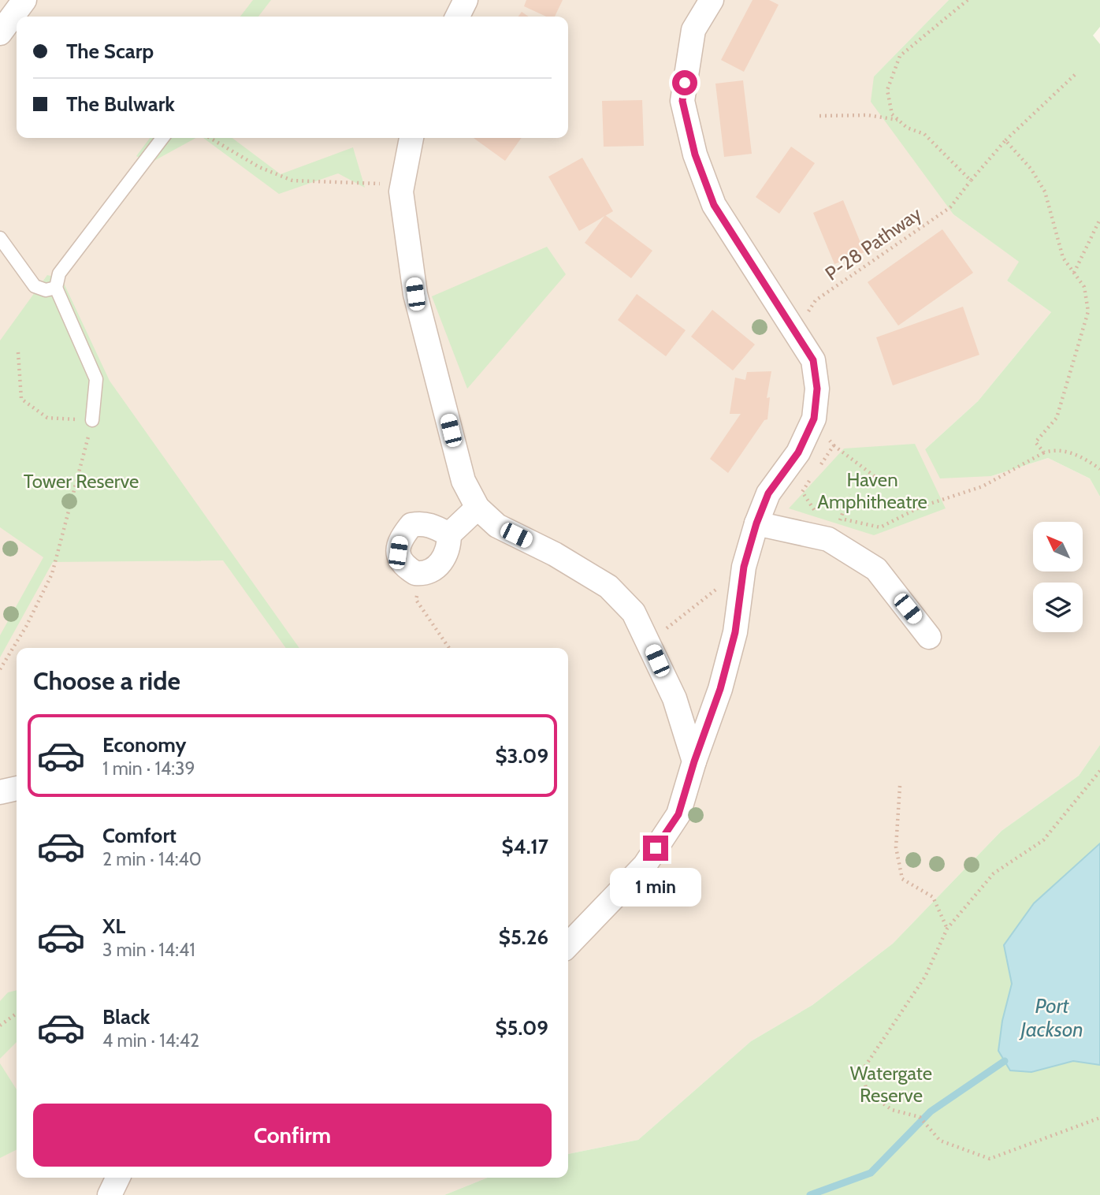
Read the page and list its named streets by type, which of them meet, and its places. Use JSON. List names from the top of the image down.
{
  "streets": {
    "path": ["P-28 Pathway"]
  },
  "water": ["Port Jackson"],
  "parks": ["Haven Amphitheatre", "Tower Reserve", "Watergate Reserve"],
  "north": "top left",
  "page": {
    "banner": ["The Scarp", "The Bulwark"],
    "heading": "Choose a ride",
    "list": [
      {
        "name": "Economy",
        "note": "1 min · 14:39",
        "value": "$3.09"
      },
      {
        "name": "Comfort",
        "note": "2 min · 14:40",
        "value": "$4.17"
      },
      {
        "name": "XL",
        "note": "3 min · 14:41",
        "value": "$5.26"
      },
      {
        "name": "Black",
        "note": "4 min · 14:42",
        "value": "$5.09"
      }
    ],
    "bubble": "1 min",
    "buttons": "Confirm"
  }
}
